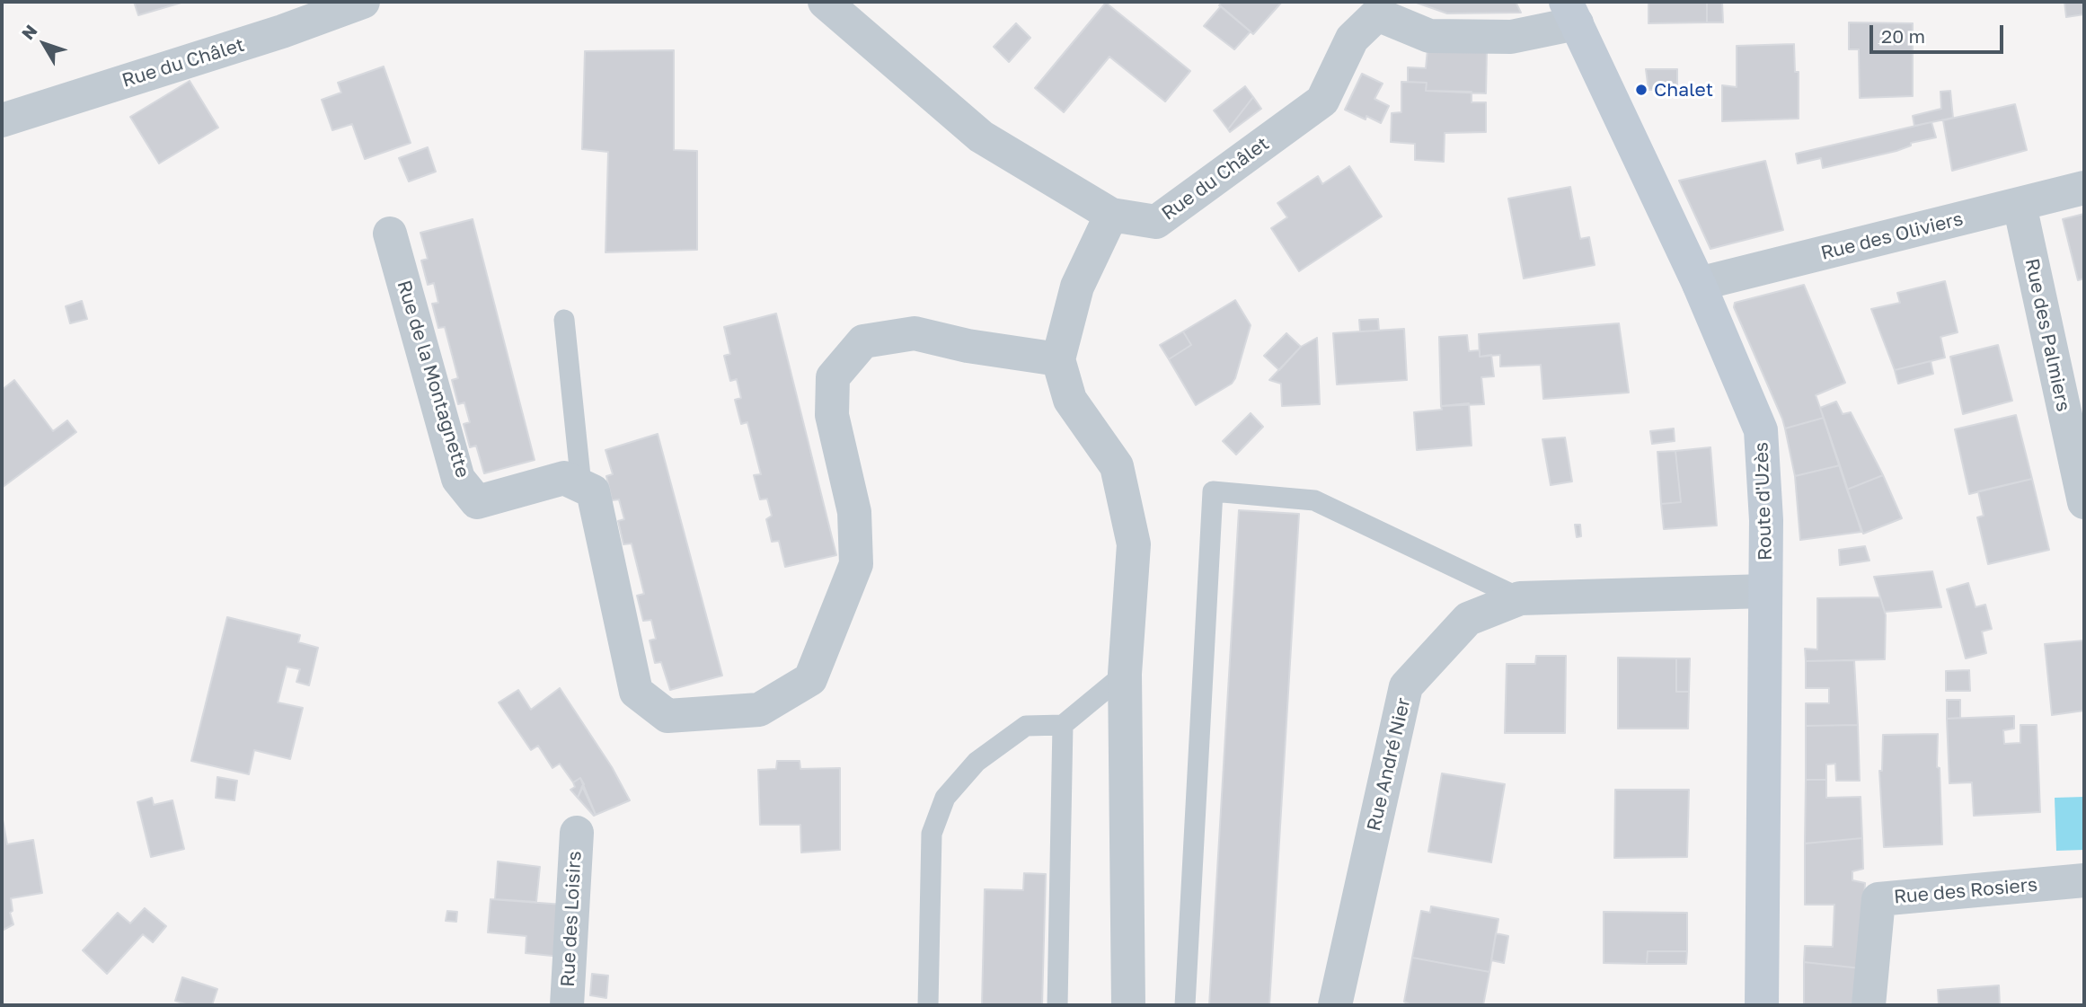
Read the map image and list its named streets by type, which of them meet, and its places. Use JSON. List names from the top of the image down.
{
  "streets": {
    "main road": ["Route d'Uzès"],
    "street": [
      "Rue du Châlet",
      "Rue des Oliviers",
      "Rue des Palmiers",
      "Rue de la Montagnette",
      "Rue André Nier",
      "Rue des Rosiers",
      "Rue des Loisirs"
    ]
  },
  "crossings": [
    ["Rue du Châlet", "Route d'Uzès"],
    ["Rue des Oliviers", "Rue des Palmiers"],
    ["Rue des Oliviers", "Route d'Uzès"],
    ["Route d'Uzès", "Rue André Nier"]
  ],
  "places": ["Chalet"],
  "scale_bar": "20 m",
  "north": "top left"
}
